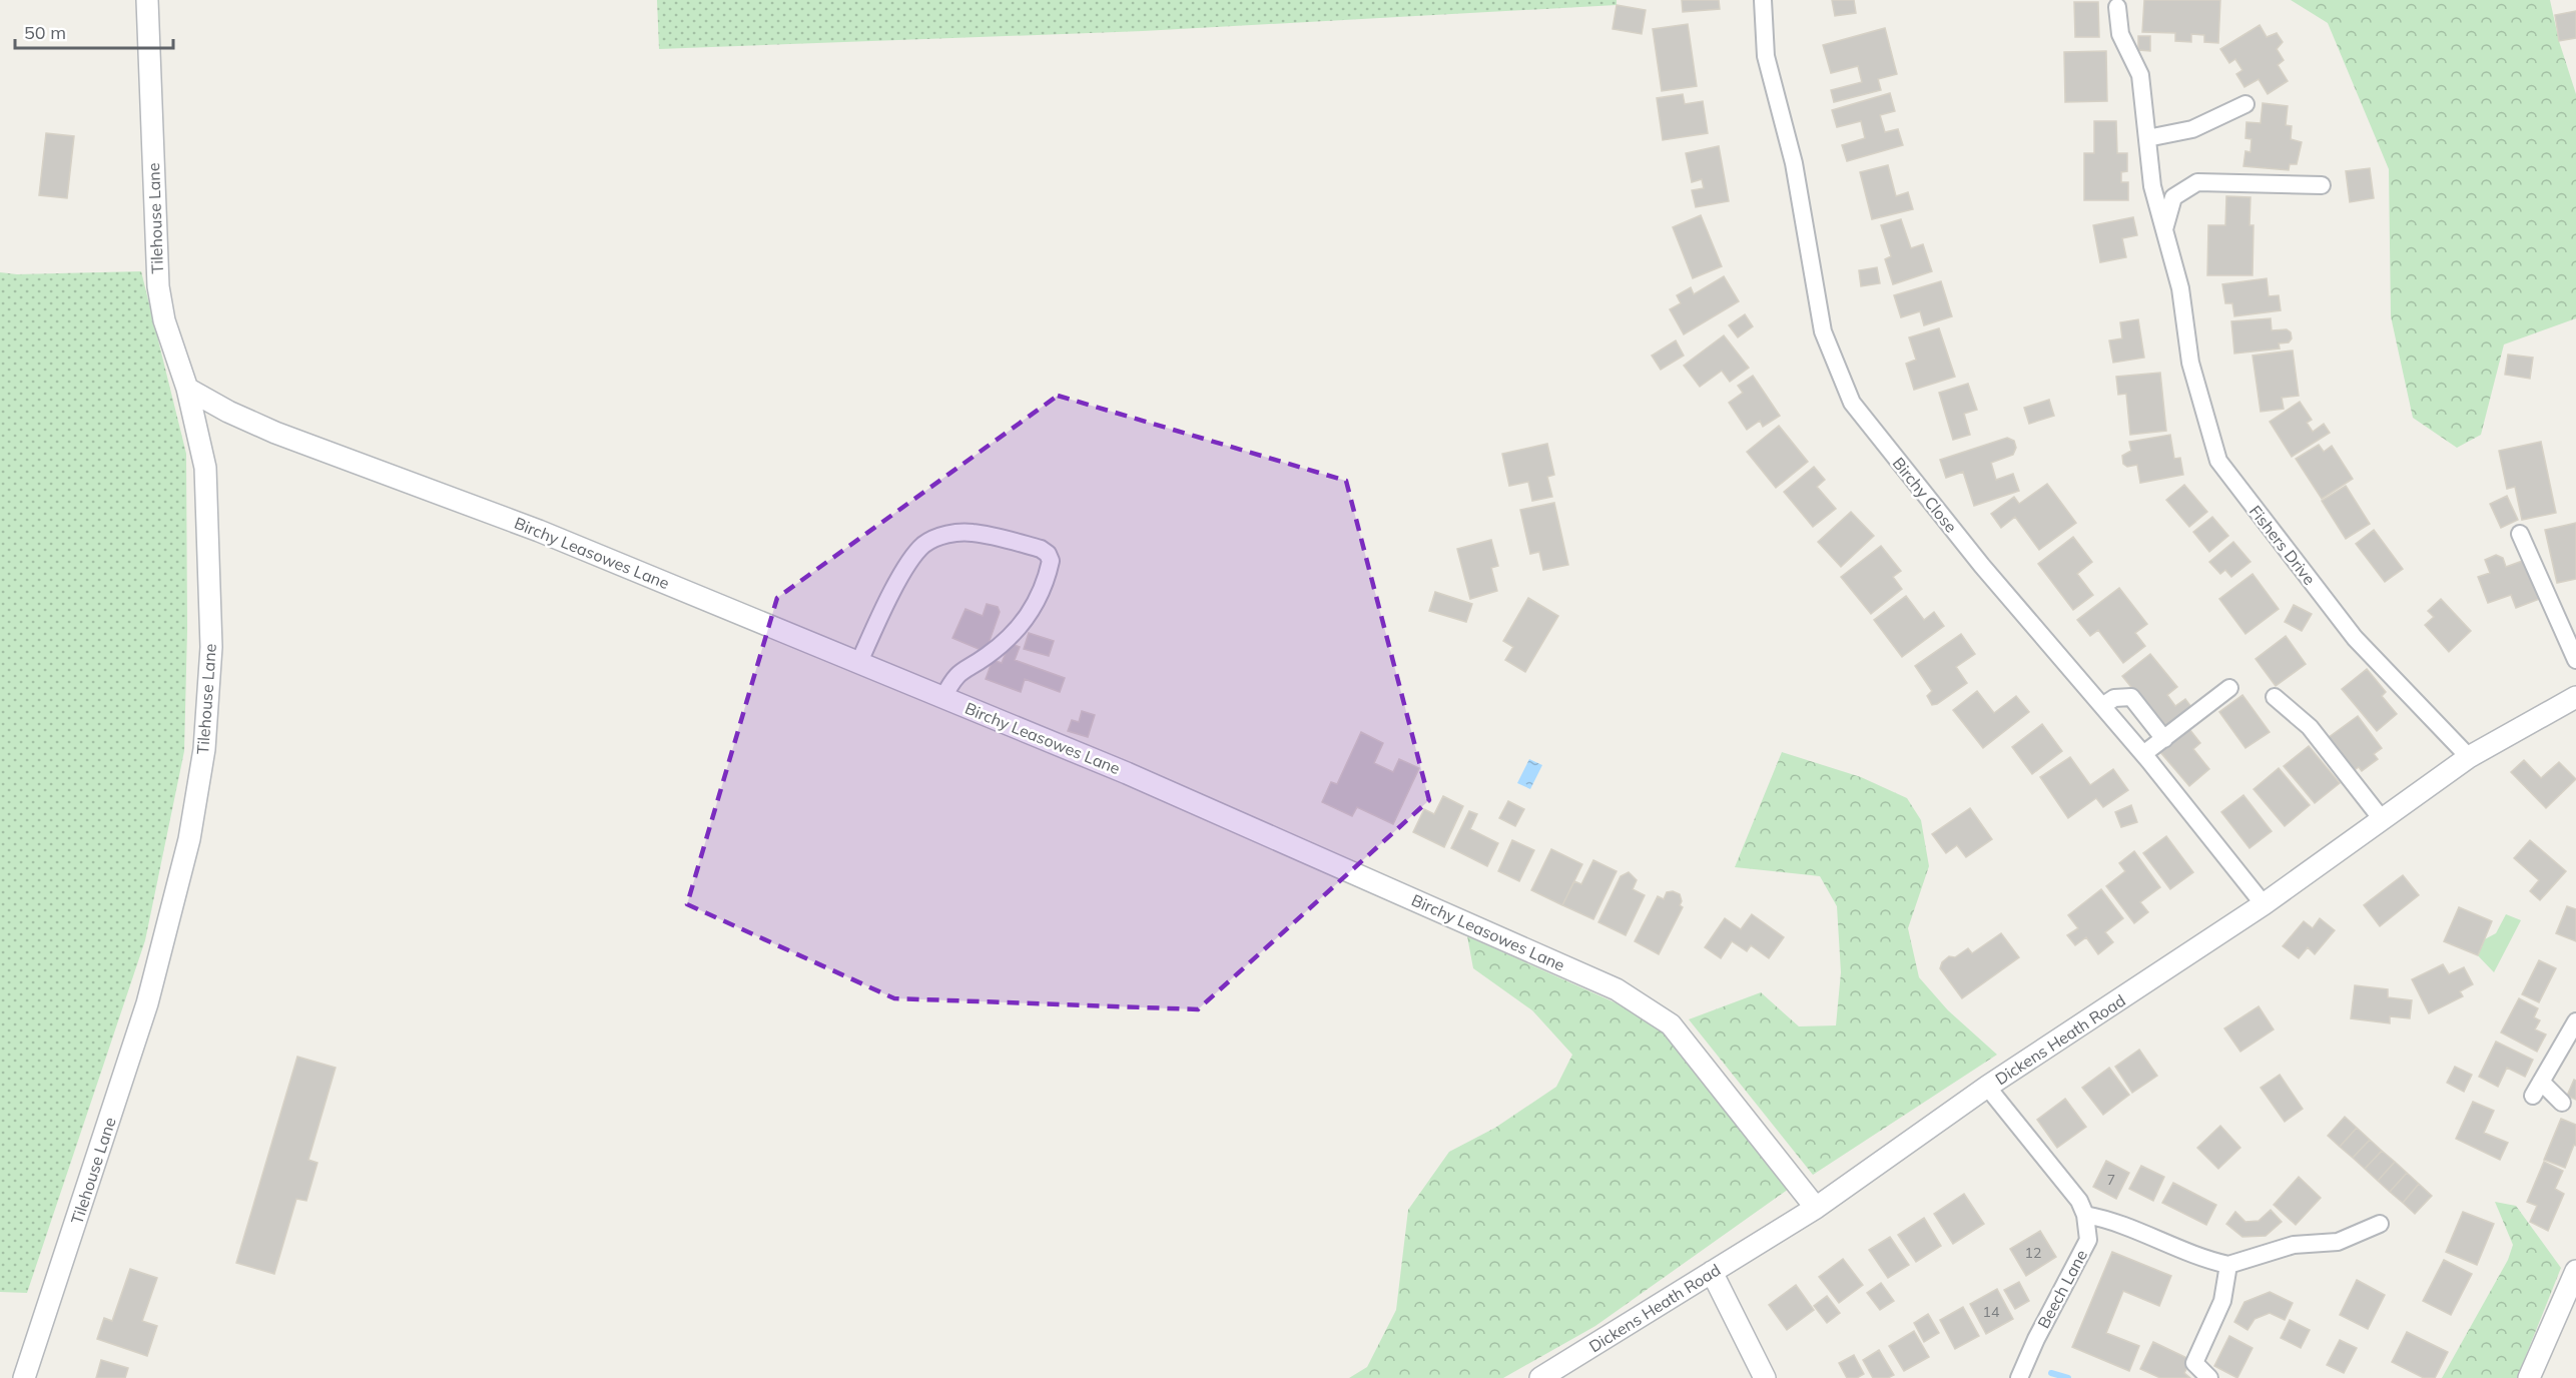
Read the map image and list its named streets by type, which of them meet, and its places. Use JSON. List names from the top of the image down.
{
  "streets": {
    "street": [
      "Tilehouse Lane",
      "Birchy Close",
      "Fishers Drive",
      "Birchy Leasowes Lane",
      "Dickens Heath Road",
      "Beech Lane"
    ]
  },
  "crossings": [
    ["Tilehouse Lane", "Birchy Leasowes Lane"],
    ["Birchy Close", "Dickens Heath Road"],
    ["Fishers Drive", "Dickens Heath Road"],
    ["Birchy Leasowes Lane", "Dickens Heath Road"],
    ["Dickens Heath Road", "Beech Lane"]
  ],
  "house_numbers": ["7", "12", "14"],
  "scale_bar": "50 m"
}
